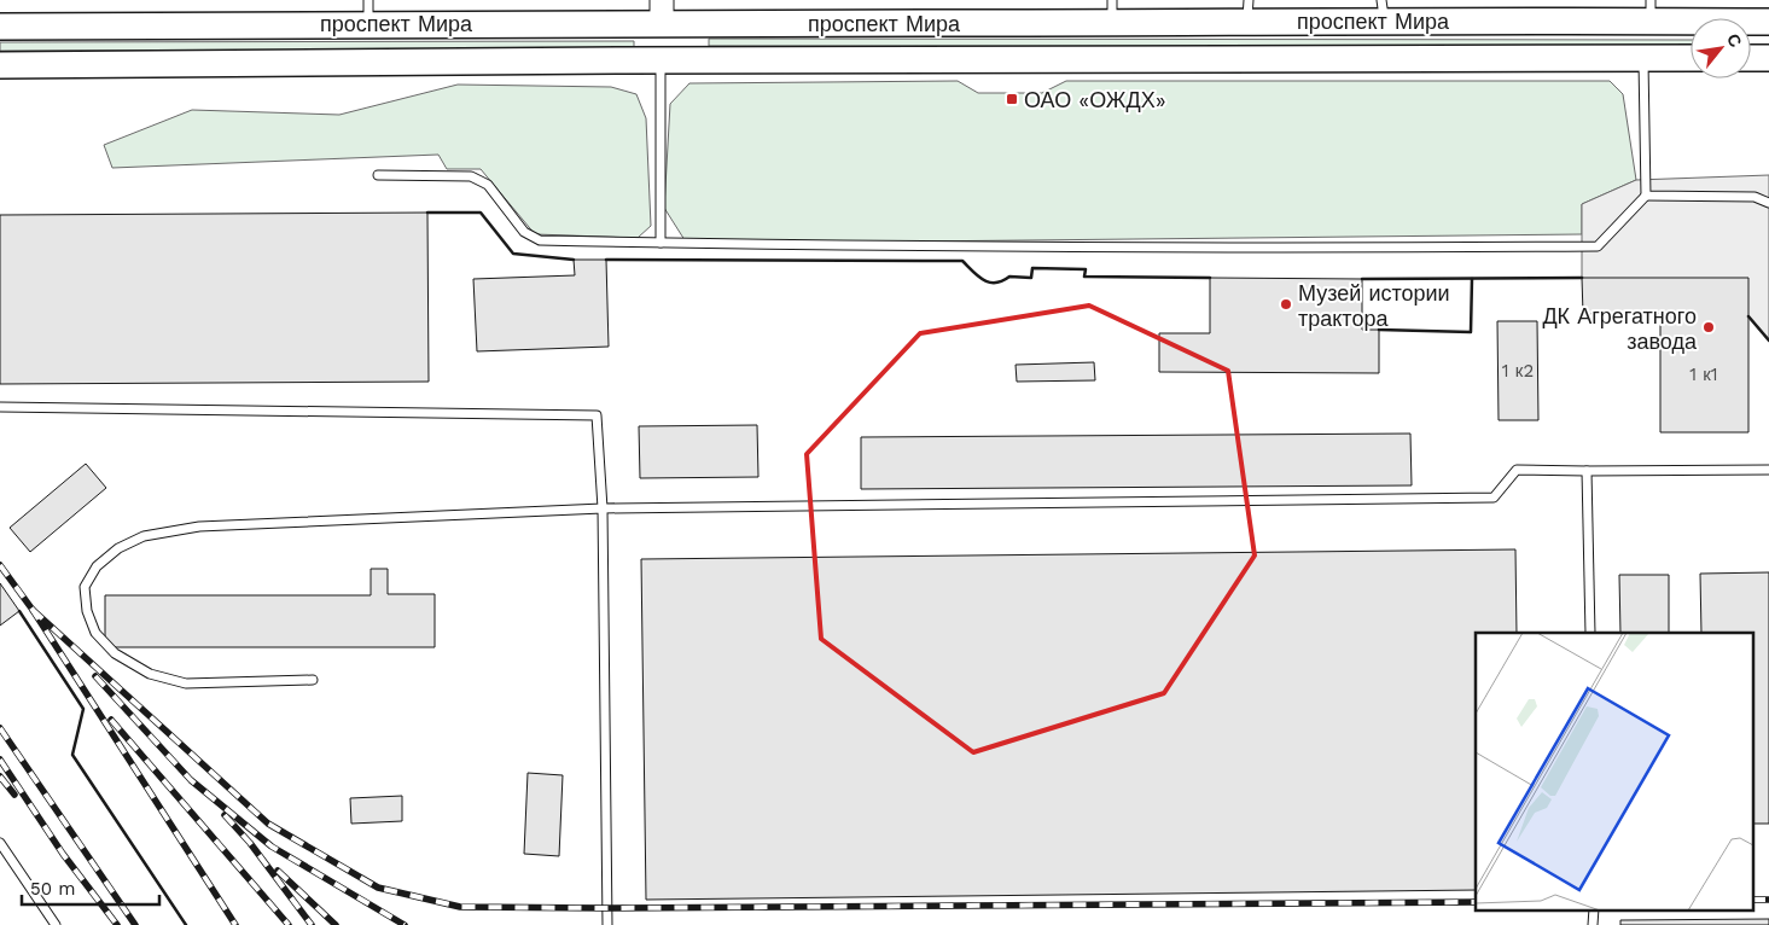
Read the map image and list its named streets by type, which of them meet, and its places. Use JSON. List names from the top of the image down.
{
  "streets": {
    "main road": ["проспект Мира"]
  },
  "places": {
    "transit": ["ОАО «ОЖДХ»"],
    "other": ["Музей истории трактора", "ДК Агрегатного завода"]
  },
  "house_numbers": ["1 к2", "1 к1"],
  "scale_bar": "50 m",
  "north": "top right"
}
